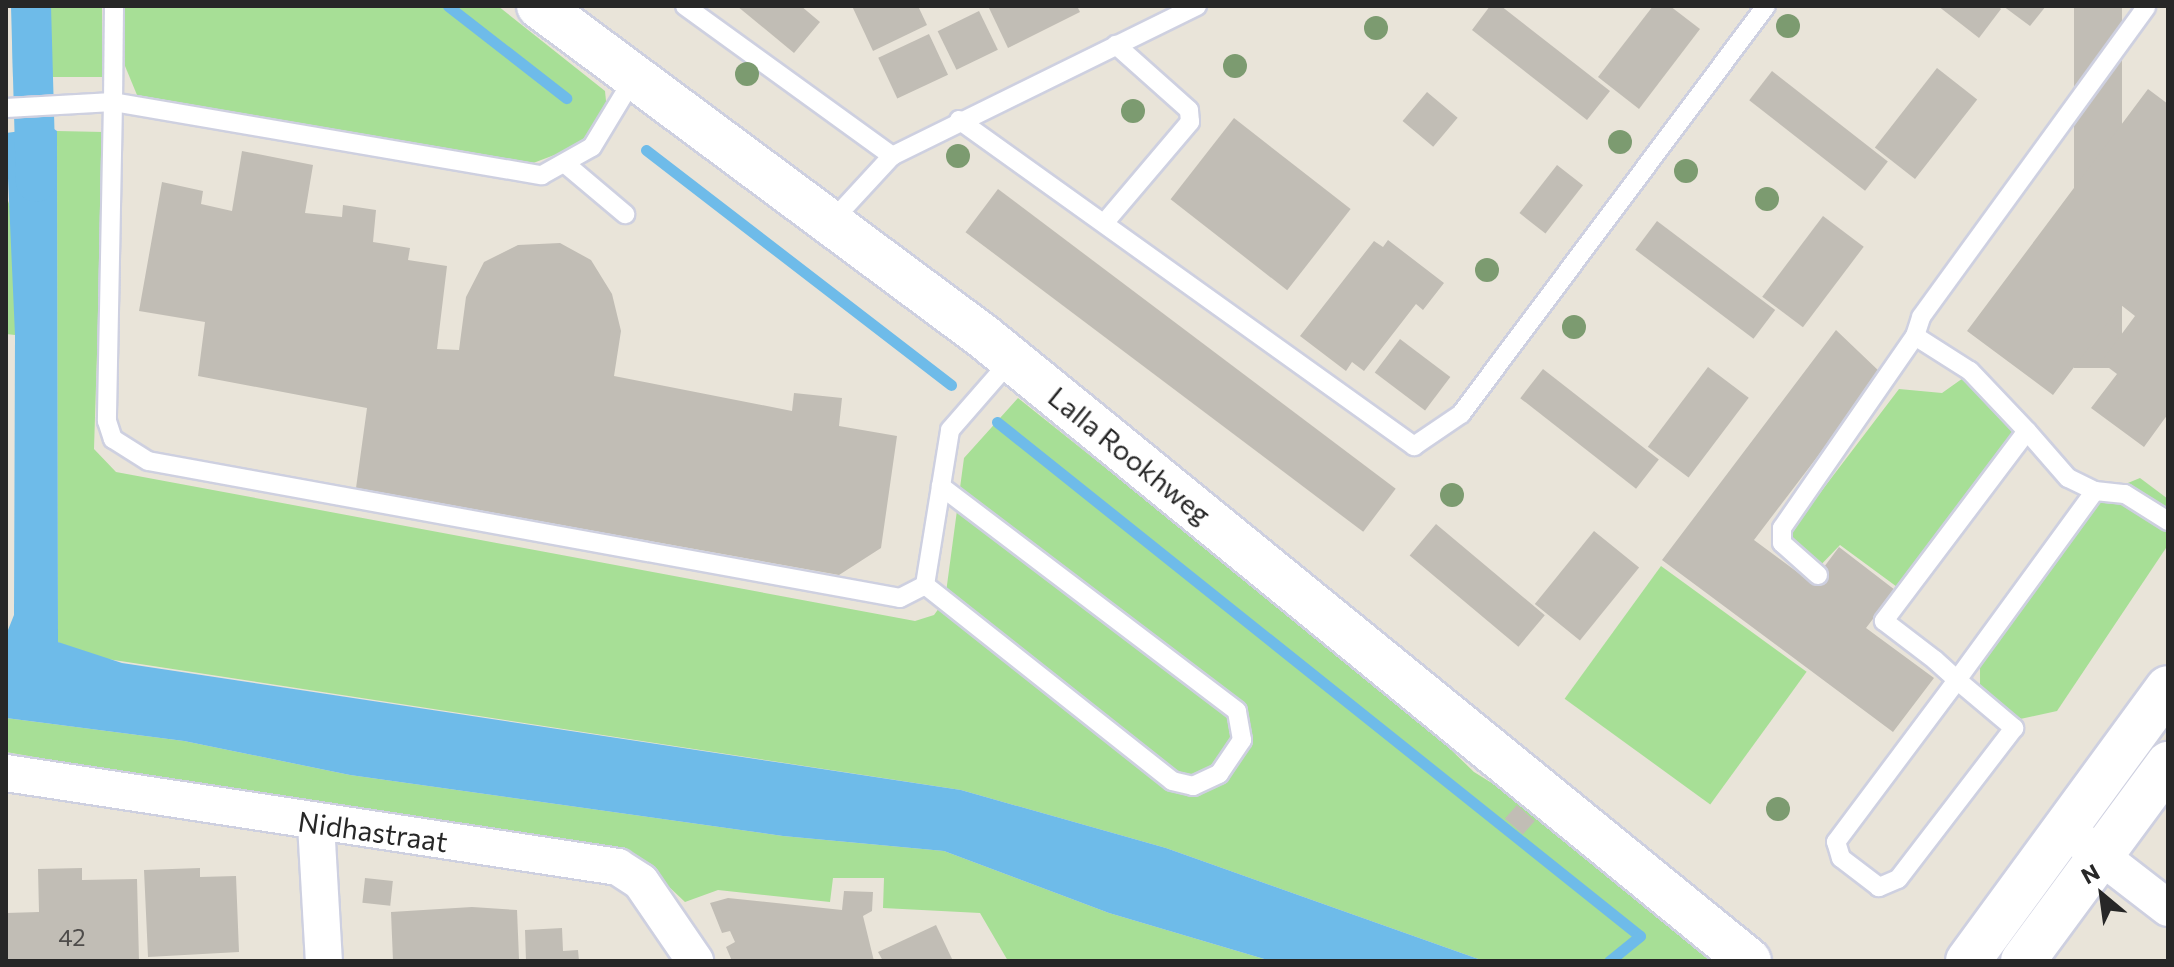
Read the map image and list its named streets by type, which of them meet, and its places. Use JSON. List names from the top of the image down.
{
  "streets": {
    "street": ["Lalla Rookhweg", "Nidhastraat"]
  },
  "house_numbers": ["42"],
  "north": "top left"
}
